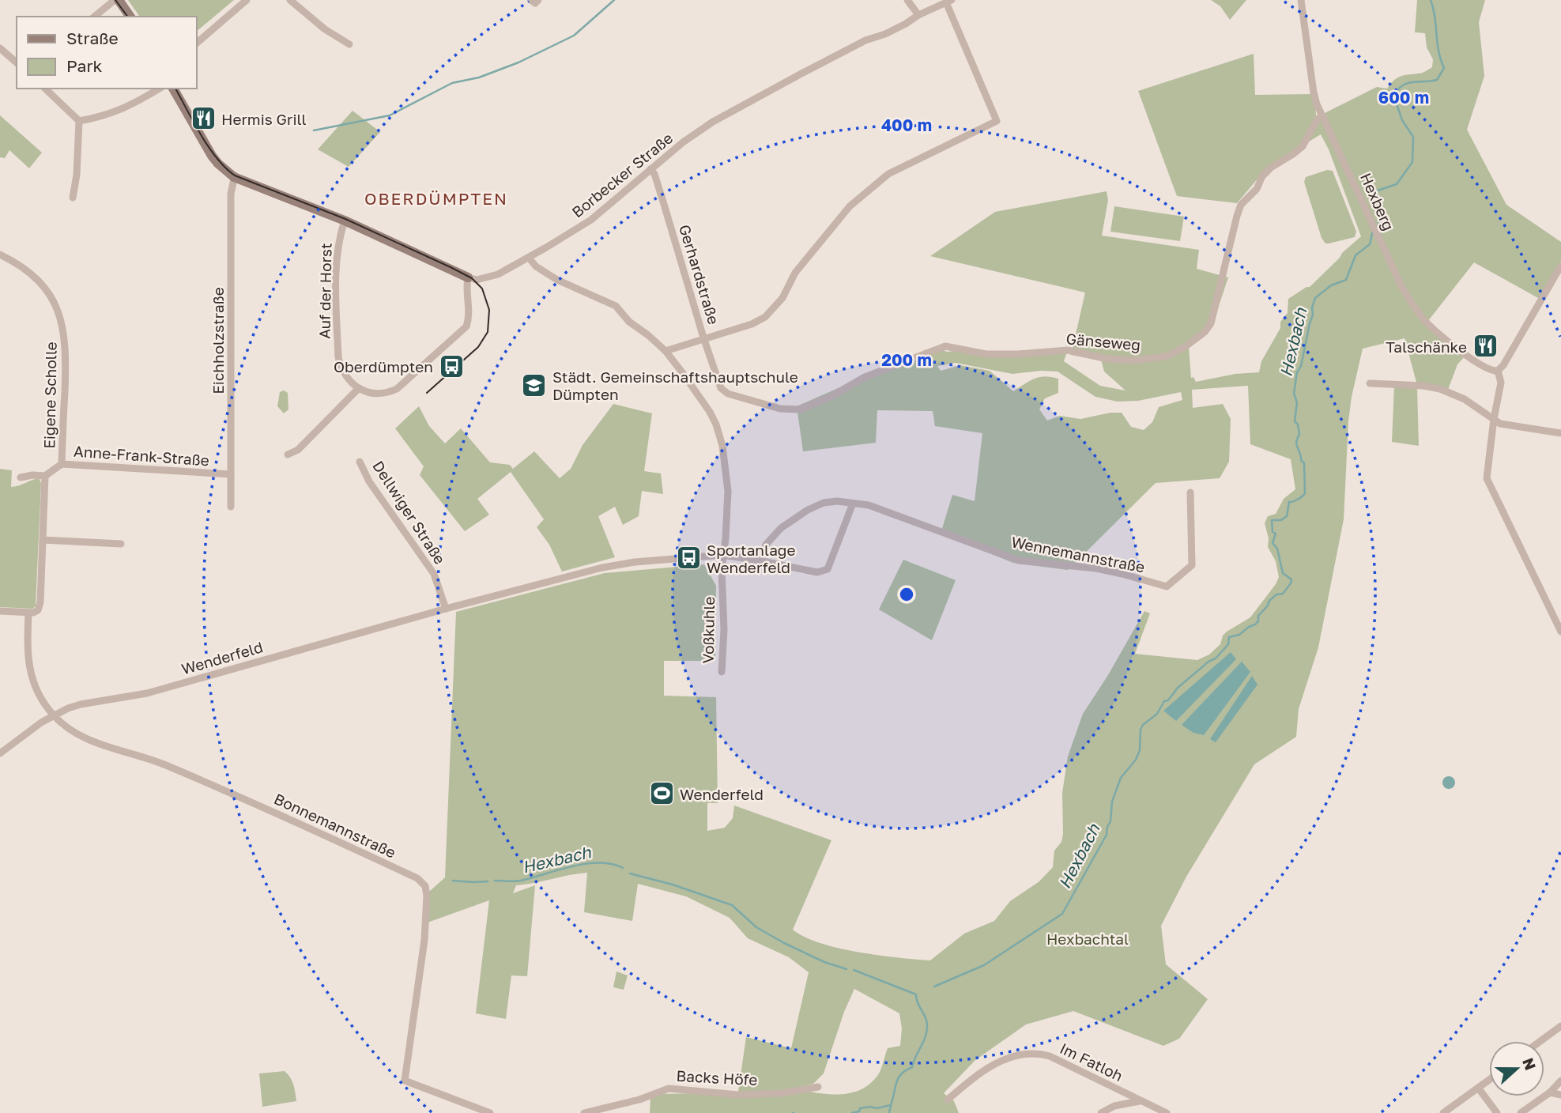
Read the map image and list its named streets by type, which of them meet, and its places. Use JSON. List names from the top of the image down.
{
  "streets": {
    "street": [
      "Borbecker Straße",
      "Hexberg",
      "Gerhardstraße",
      "Auf der Horst",
      "Eichholzstraße",
      "Gänseweg",
      "Eigene Scholle",
      "Anne-Frank-Straße",
      "Dellwiger Straße",
      "Wennemannstraße",
      "Voßkuhle",
      "Wenderfeld",
      "Bonnemannstraße",
      "Im Fatloh",
      "Backs Höfe"
    ]
  },
  "crossings": [
    ["Borbecker Straße", "Gerhardstraße"],
    ["Borbecker Straße", "Voßkuhle"],
    ["Hexberg", "Gänseweg"],
    ["Gerhardstraße", "Gänseweg"],
    ["Eichholzstraße", "Anne-Frank-Straße"],
    ["Eigene Scholle", "Anne-Frank-Straße"],
    ["Dellwiger Straße", "Wenderfeld"],
    ["Voßkuhle", "Wenderfeld"],
    ["Wenderfeld", "Bonnemannstraße"]
  ],
  "districts": ["OBERDÜMPTEN"],
  "water": ["Hexbach"],
  "parks": ["Hexbachtal"],
  "places": {
    "restaurant": ["Hermis Grill", "Talschänke"],
    "bus stop": ["Oberdümpten", "Sportanlage Wenderfeld"],
    "school or university": ["Städt. Gemeinschaftshauptschule Dümpten"],
    "sports": ["Wenderfeld"]
  },
  "legend": ["Straße", "Park"],
  "north": "right",
  "rings": ["600 m", "400 m", "200 m"]
}
